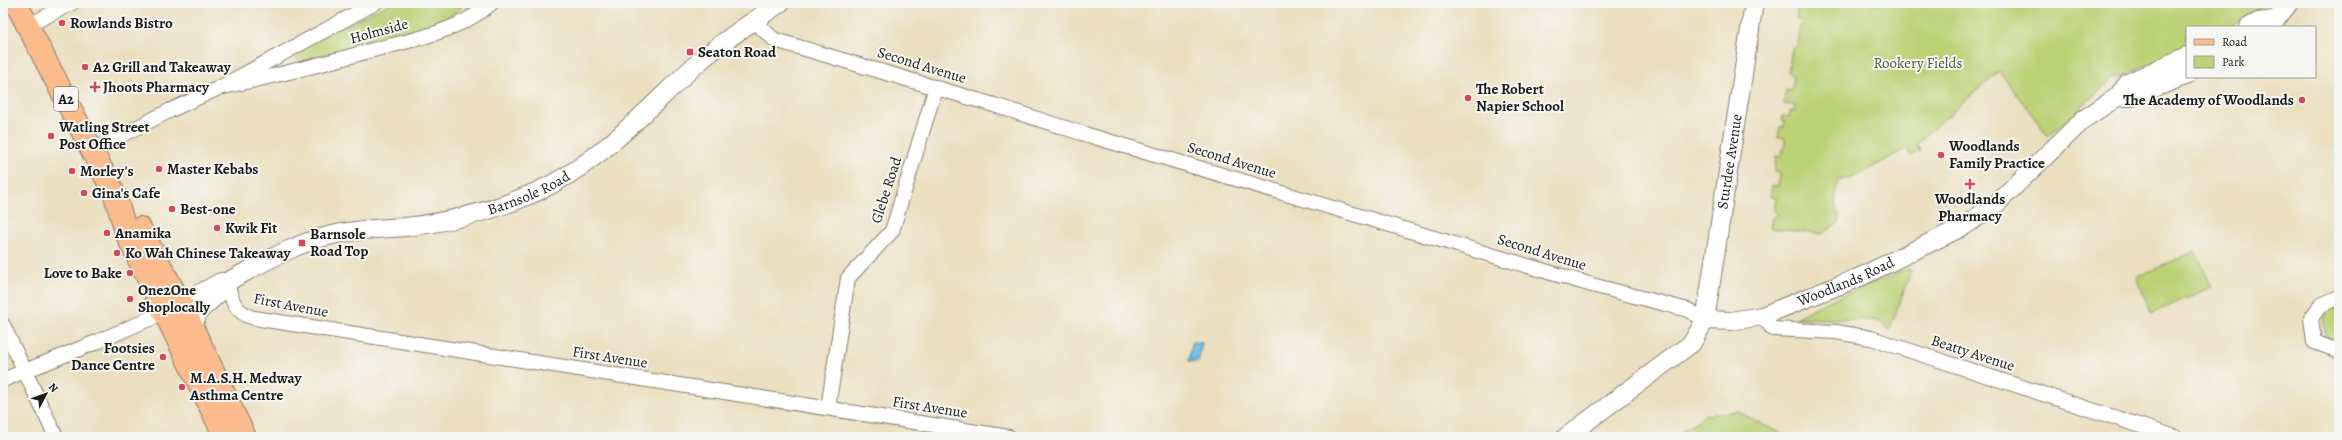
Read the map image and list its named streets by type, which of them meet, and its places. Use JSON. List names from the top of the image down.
{
  "streets": {
    "main road": ["A2"],
    "street": [
      "Holmside",
      "Second Avenue",
      "Sturdee Avenue",
      "Glebe Road",
      "Barnsole Road",
      "Woodlands Road",
      "First Avenue",
      "Beatty Avenue"
    ]
  },
  "crossings": [
    ["Holmside", "A2"],
    ["Second Avenue", "Sturdee Avenue"],
    ["Second Avenue", "Glebe Road"],
    ["Second Avenue", "Barnsole Road"],
    ["Second Avenue", "Woodlands Road"],
    ["A2", "Barnsole Road"],
    ["Sturdee Avenue", "Woodlands Road"],
    ["Glebe Road", "First Avenue"],
    ["Barnsole Road", "First Avenue"],
    ["Woodlands Road", "Beatty Avenue"]
  ],
  "parks": ["Rookery Fields"],
  "places": {
    "other": [
      "Rowlands Bistro",
      "A2 Grill and Takeaway",
      "The Robert Napier School",
      "The Academy of Woodlands",
      "Watling Street Post Office",
      "Woodlands Family Practice",
      "Master Kebabs",
      "Morley's",
      "Gina's Cafe",
      "Best-one",
      "Kwik Fit",
      "Anamika",
      "Ko Wah Chinese Takeaway",
      "Love to Bake",
      "One2One Shoplocally",
      "Footsies Dance Centre",
      "M.A.S.H. Medway Asthma Centre"
    ],
    "transit": ["Seaton Road", "Barnsole Road Top"],
    "health": ["Jhoots Pharmacy", "Woodlands Pharmacy"]
  },
  "legend": ["Road", "Park"],
  "north": "top right"
}
